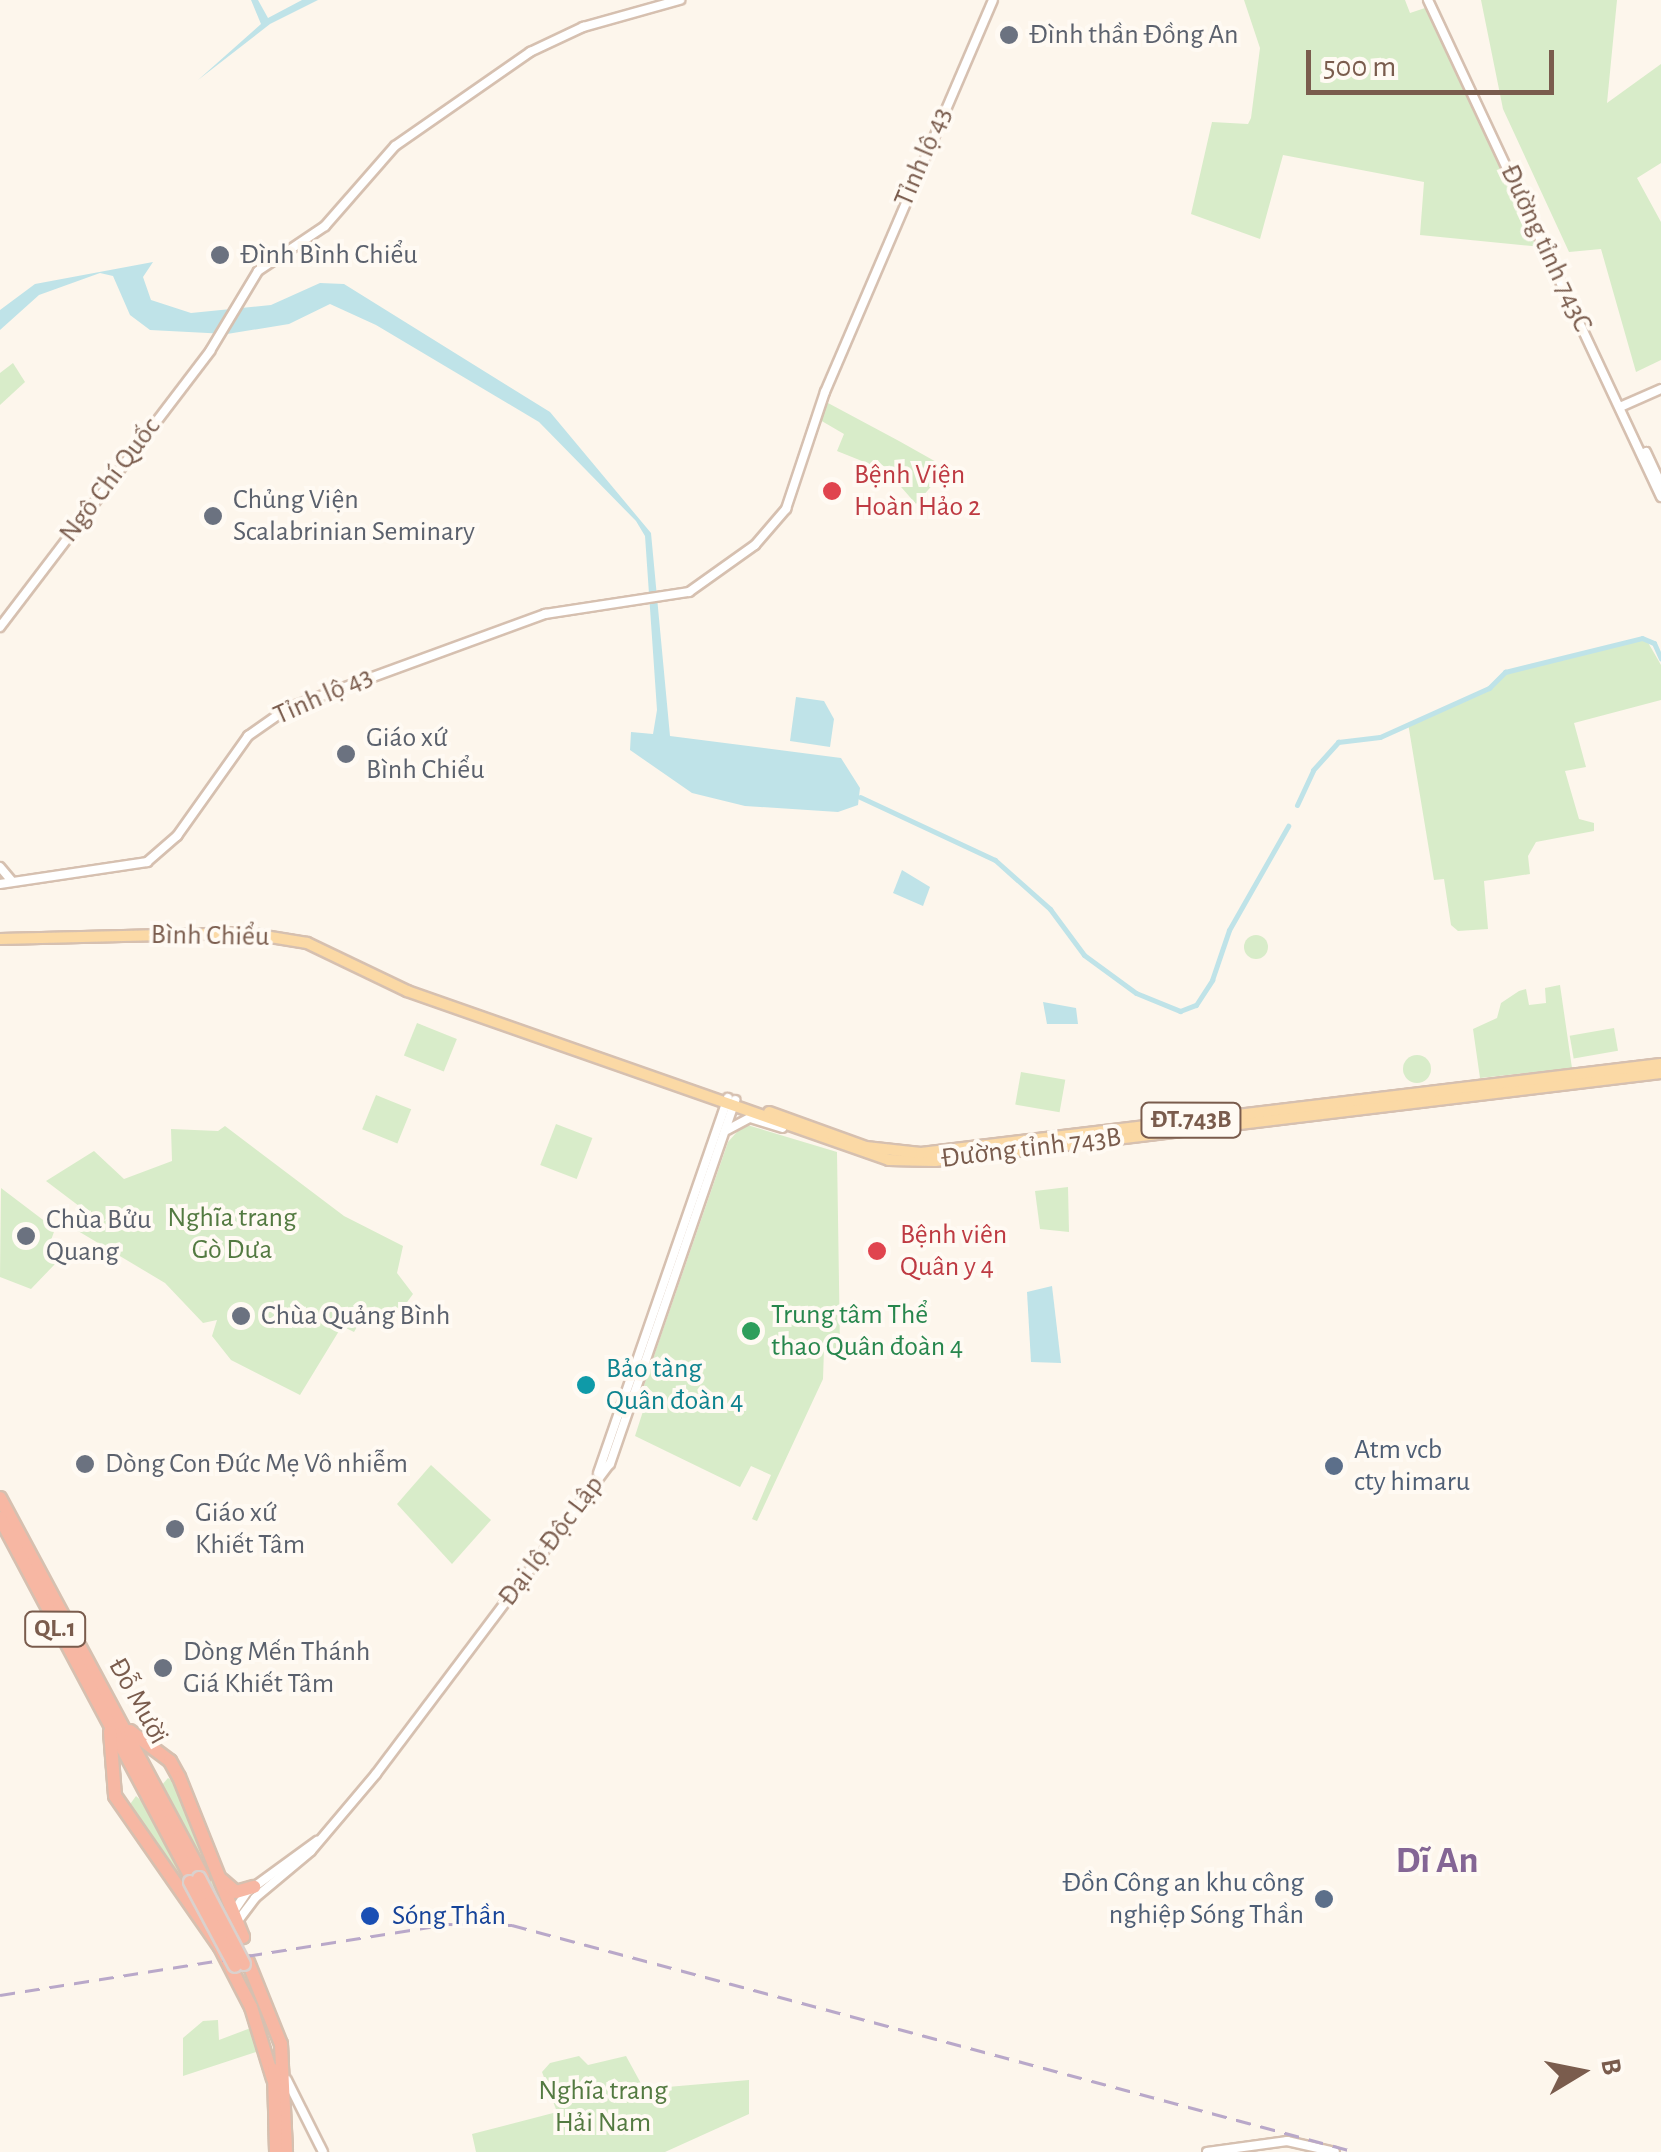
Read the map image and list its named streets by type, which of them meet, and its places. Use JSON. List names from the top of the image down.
{
  "streets": {
    "highway": ["QL.1", "Đỗ Mười"],
    "main road": [
      "Tỉnh lộ 43",
      "Đường tỉnh 743C",
      "Ngô Chí Quốc",
      "Bình Chiểu",
      "ĐT.743B",
      "Đường tỉnh 743B",
      "Đại lộ Độc Lập"
    ]
  },
  "crossings": [
    ["Bình Chiểu", "Đường tỉnh 743B"],
    ["Đường tỉnh 743B", "Đại lộ Độc Lập"],
    ["QL.1", "Đỗ Mười"]
  ],
  "districts": ["Dĩ An"],
  "parks": ["Nghĩa trang Gò Dưa", "Nghĩa trang Hải Nam"],
  "places": [
    "Đình thần Đồng An",
    "Đình Bình Chiểu",
    "Bệnh Viện Hoàn Hảo 2",
    "Chủng Viện Scalabrinian Seminary",
    "Giáo xứ Bình Chiểu",
    "Chùa Bửu Quang",
    "Bệnh viên Quân y 4",
    "Chùa Quảng Bình",
    "Trung tâm Thể thao Quân đoàn 4",
    "Bảo tàng Quân đoàn 4",
    "Dòng Con Đức Mẹ Vô nhiễm",
    "Atm vcb cty himaru",
    "Giáo xứ Khiết Tâm",
    "Dòng Mến Thánh Giá Khiết Tâm",
    "Đồn Công an khu công nghiệp Sóng Thần",
    "Sóng Thần"
  ],
  "scale_bar": "500 m",
  "north": "right"
}
